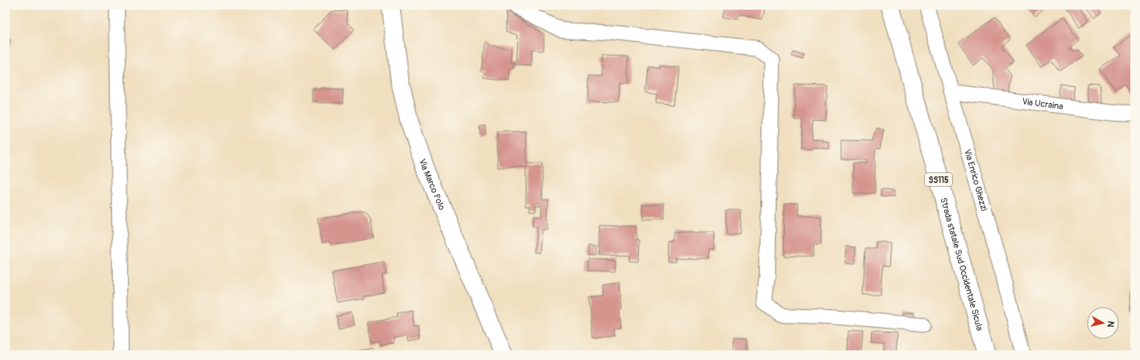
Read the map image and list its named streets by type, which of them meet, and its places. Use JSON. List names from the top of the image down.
{
  "streets": {
    "street": [
      "Via Ucraina",
      "SS115",
      "Via Enrico Ghezzi",
      "Via Marco Polo",
      "Strada statale Sud Occidentale Sicula"
    ]
  },
  "crossings": [
    ["Via Ucraina", "Via Enrico Ghezzi"]
  ],
  "north": "right"
}
